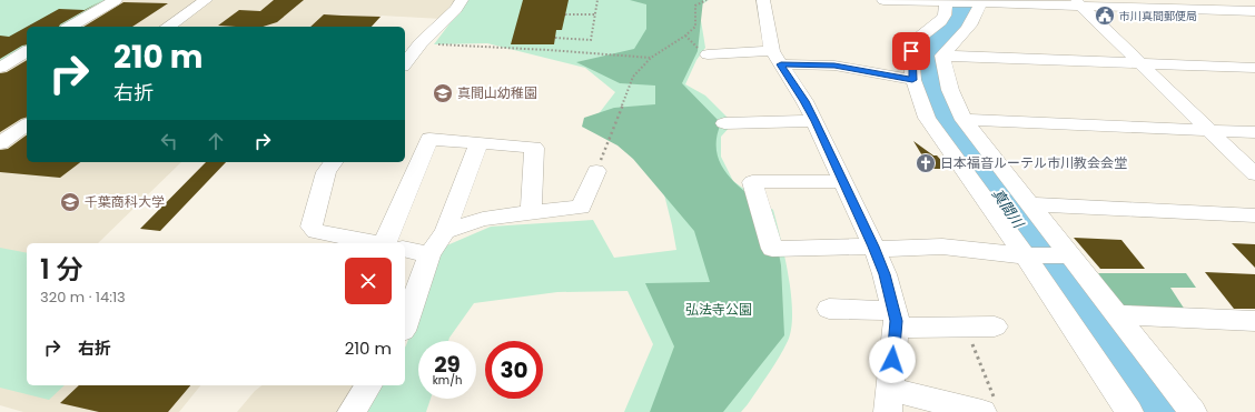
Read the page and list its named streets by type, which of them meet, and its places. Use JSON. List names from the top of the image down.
{
  "water": ["真間川"],
  "parks": ["弘法寺公園"],
  "places": {
    "public building": ["市川真間郵便局"],
    "school or university": ["真間山幼稚園", "千葉商科大学"],
    "church": ["日本福音ルーテル市川教会会堂"]
  },
  "page": {
    "turn": ["210 m", "右折"],
    "heading": ["1 分", "320 m · 14:13"],
    "list": [
      {
        "name": "右折",
        "value": "210 m"
      }
    ],
    "speed": "29 km/h",
    "limit": "30"
  }
}
